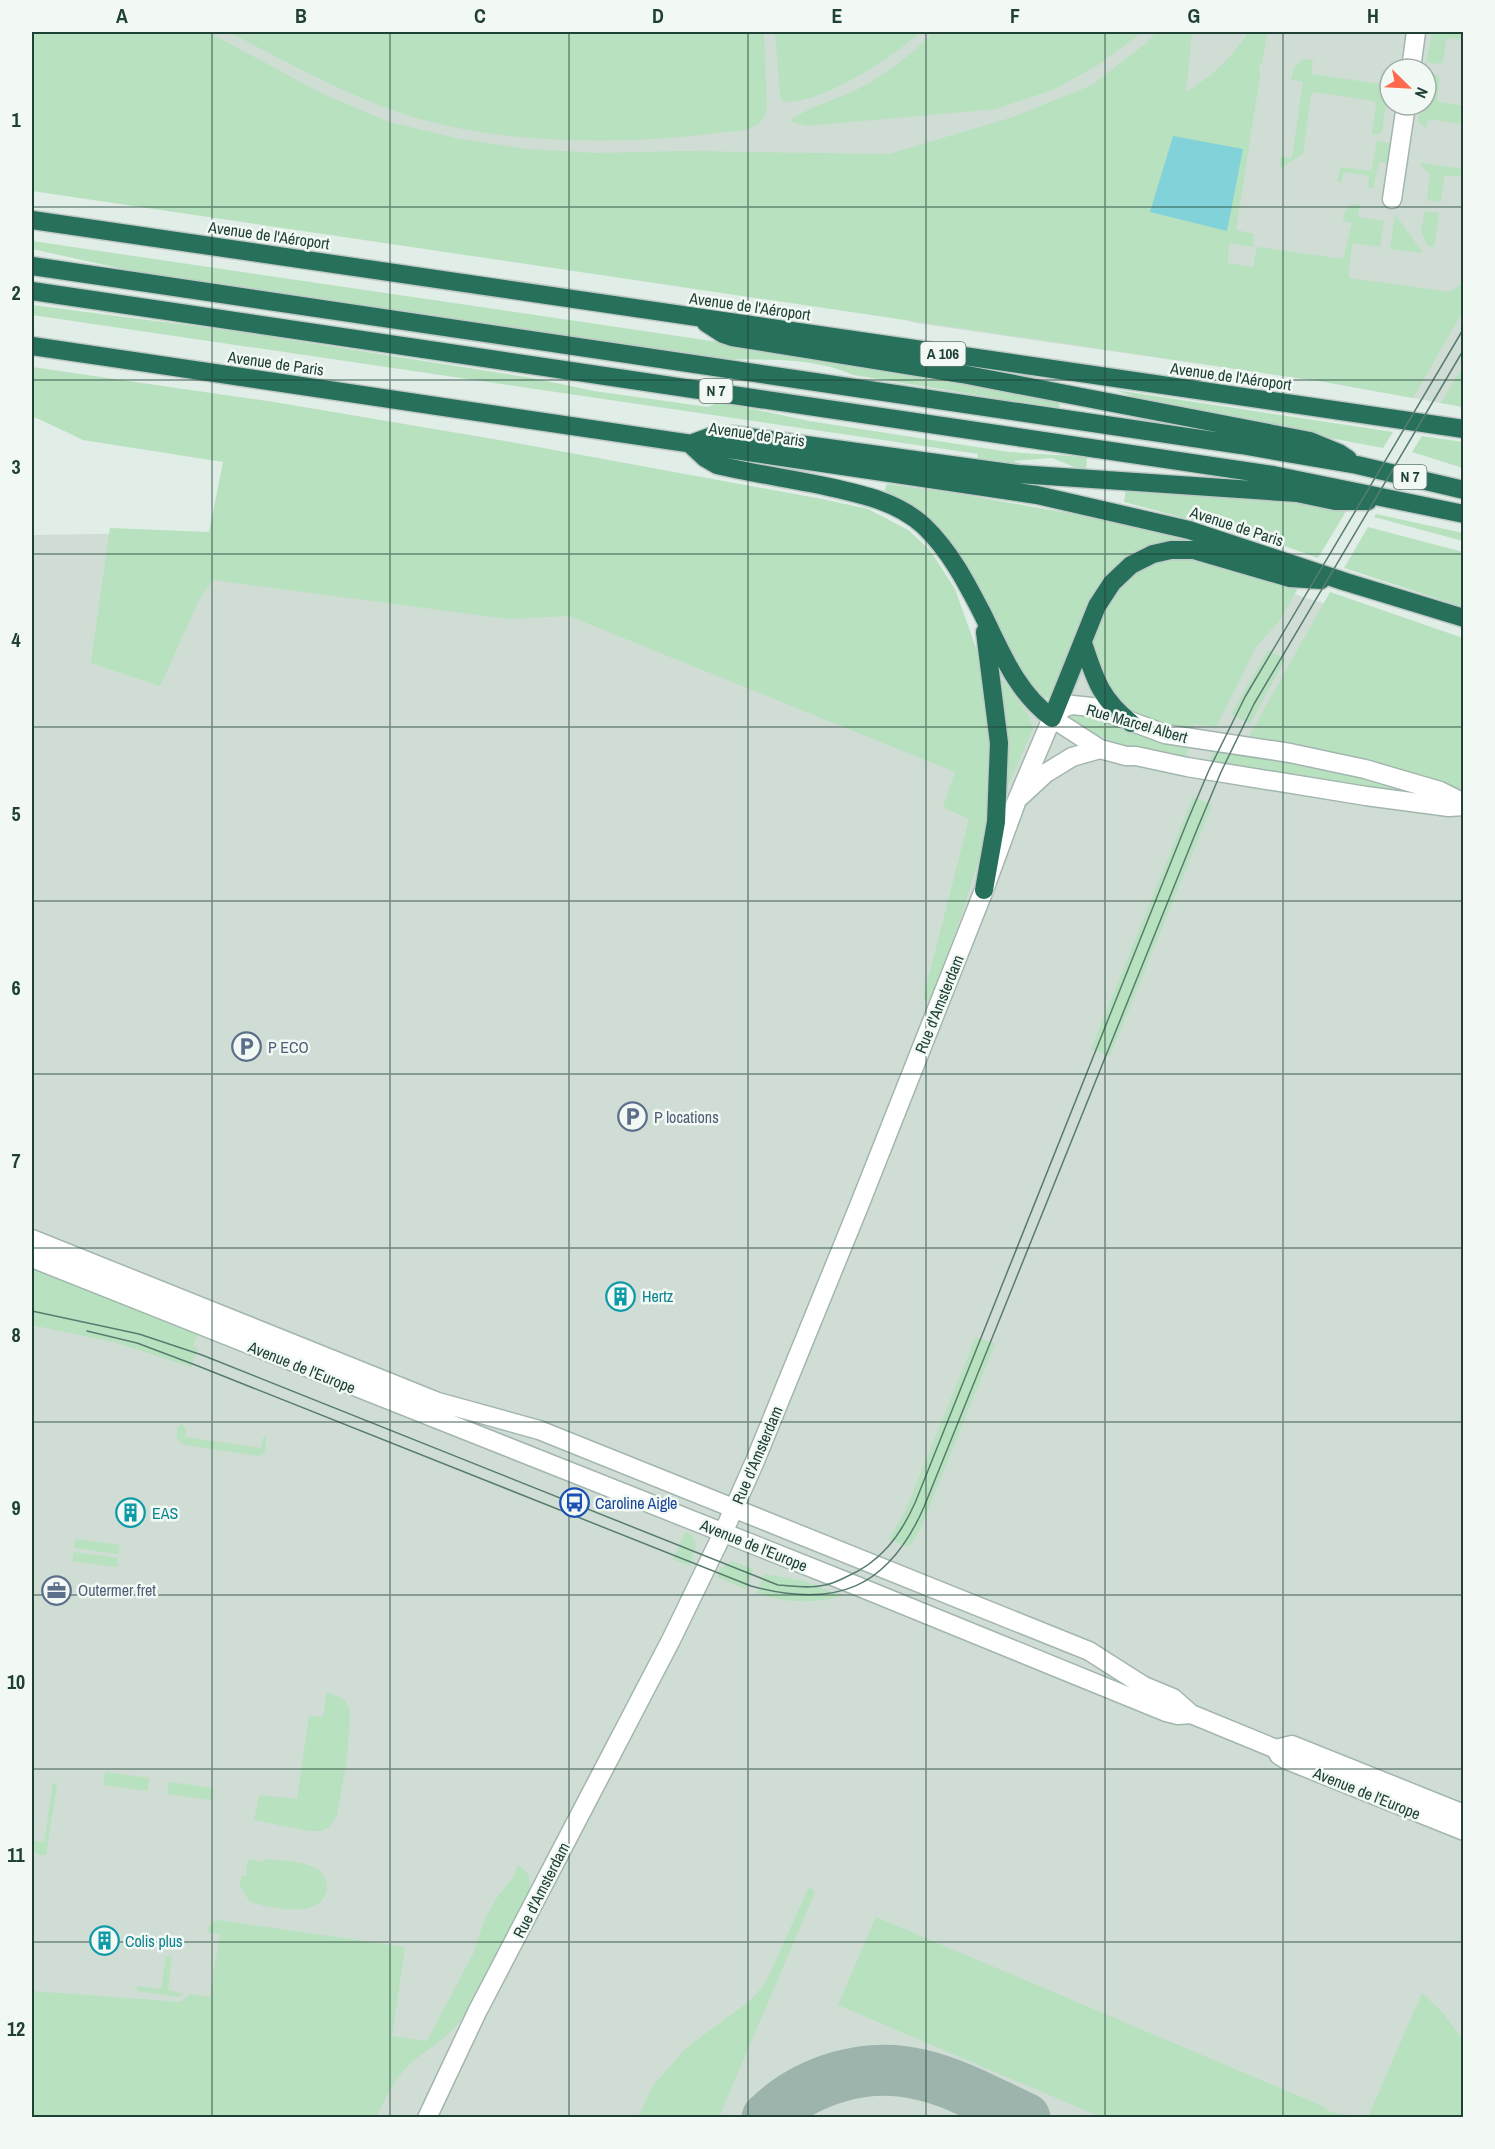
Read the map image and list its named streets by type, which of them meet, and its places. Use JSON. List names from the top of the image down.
{
  "streets": {
    "highway": [
      "Avenue de l'Aéroport",
      "A 106",
      "Avenue de Paris",
      "N 7"
    ],
    "street": ["Rue Marcel Albert", "Rue d'Amsterdam", "Avenue de l'Europe"]
  },
  "crossings": [
    ["Rue Marcel Albert", "Rue d'Amsterdam"],
    ["Rue d'Amsterdam", "Avenue de l'Europe"]
  ],
  "places": {
    "parking": ["P ECO", "P locations"],
    "building": ["Hertz", "EAS", "Colis plus"],
    "bus stop": ["Caroline Aigle"],
    "office": ["Outermer fret"]
  },
  "north": "bottom right",
  "grid": {
    "columns": [
      "A",
      "B",
      "C",
      "D",
      "E",
      "F",
      "G",
      "H"
    ],
    "rows": [
      "1",
      "2",
      "3",
      "4",
      "5",
      "6",
      "7",
      "8",
      "9",
      "10",
      "11",
      "12"
    ]
  }
}
